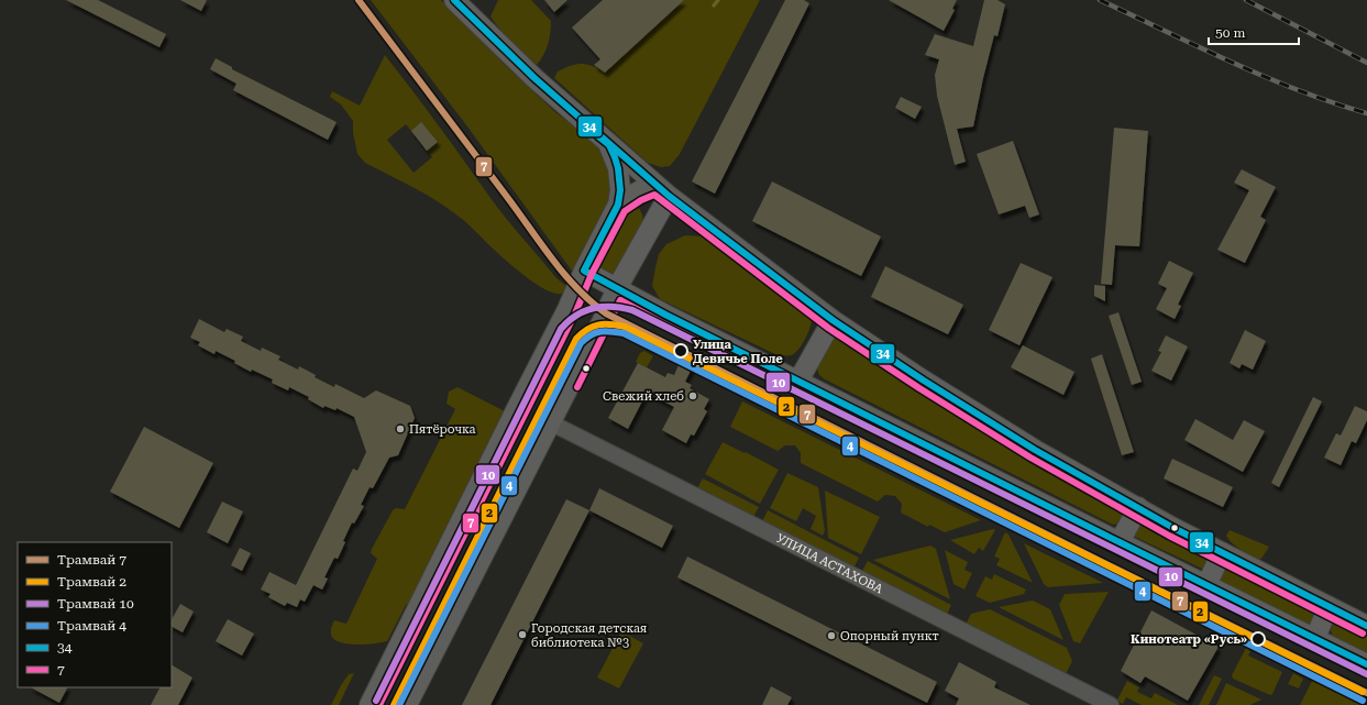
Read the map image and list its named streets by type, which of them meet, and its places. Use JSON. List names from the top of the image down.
{
  "streets": {
    "street": ["УЛИЦА АСТАХОВА"]
  },
  "places": [
    "Улица Девичье Поле",
    "Свежий хлеб",
    "Пятёрочка",
    "Городская детская библиотека №3",
    "Опорный пункт",
    "Кинотеатр «Русь»"
  ],
  "lines": [
    "tram line 7",
    "transit line 34",
    "transit line 7",
    "tram line 10",
    "tram line 2",
    "tram line 4"
  ],
  "legend": [
    "Трамвай 7",
    "Трамвай 2",
    "Трамвай 10",
    "Трамвай 4",
    "34",
    "7"
  ],
  "scale_bar": "50 m"
}
